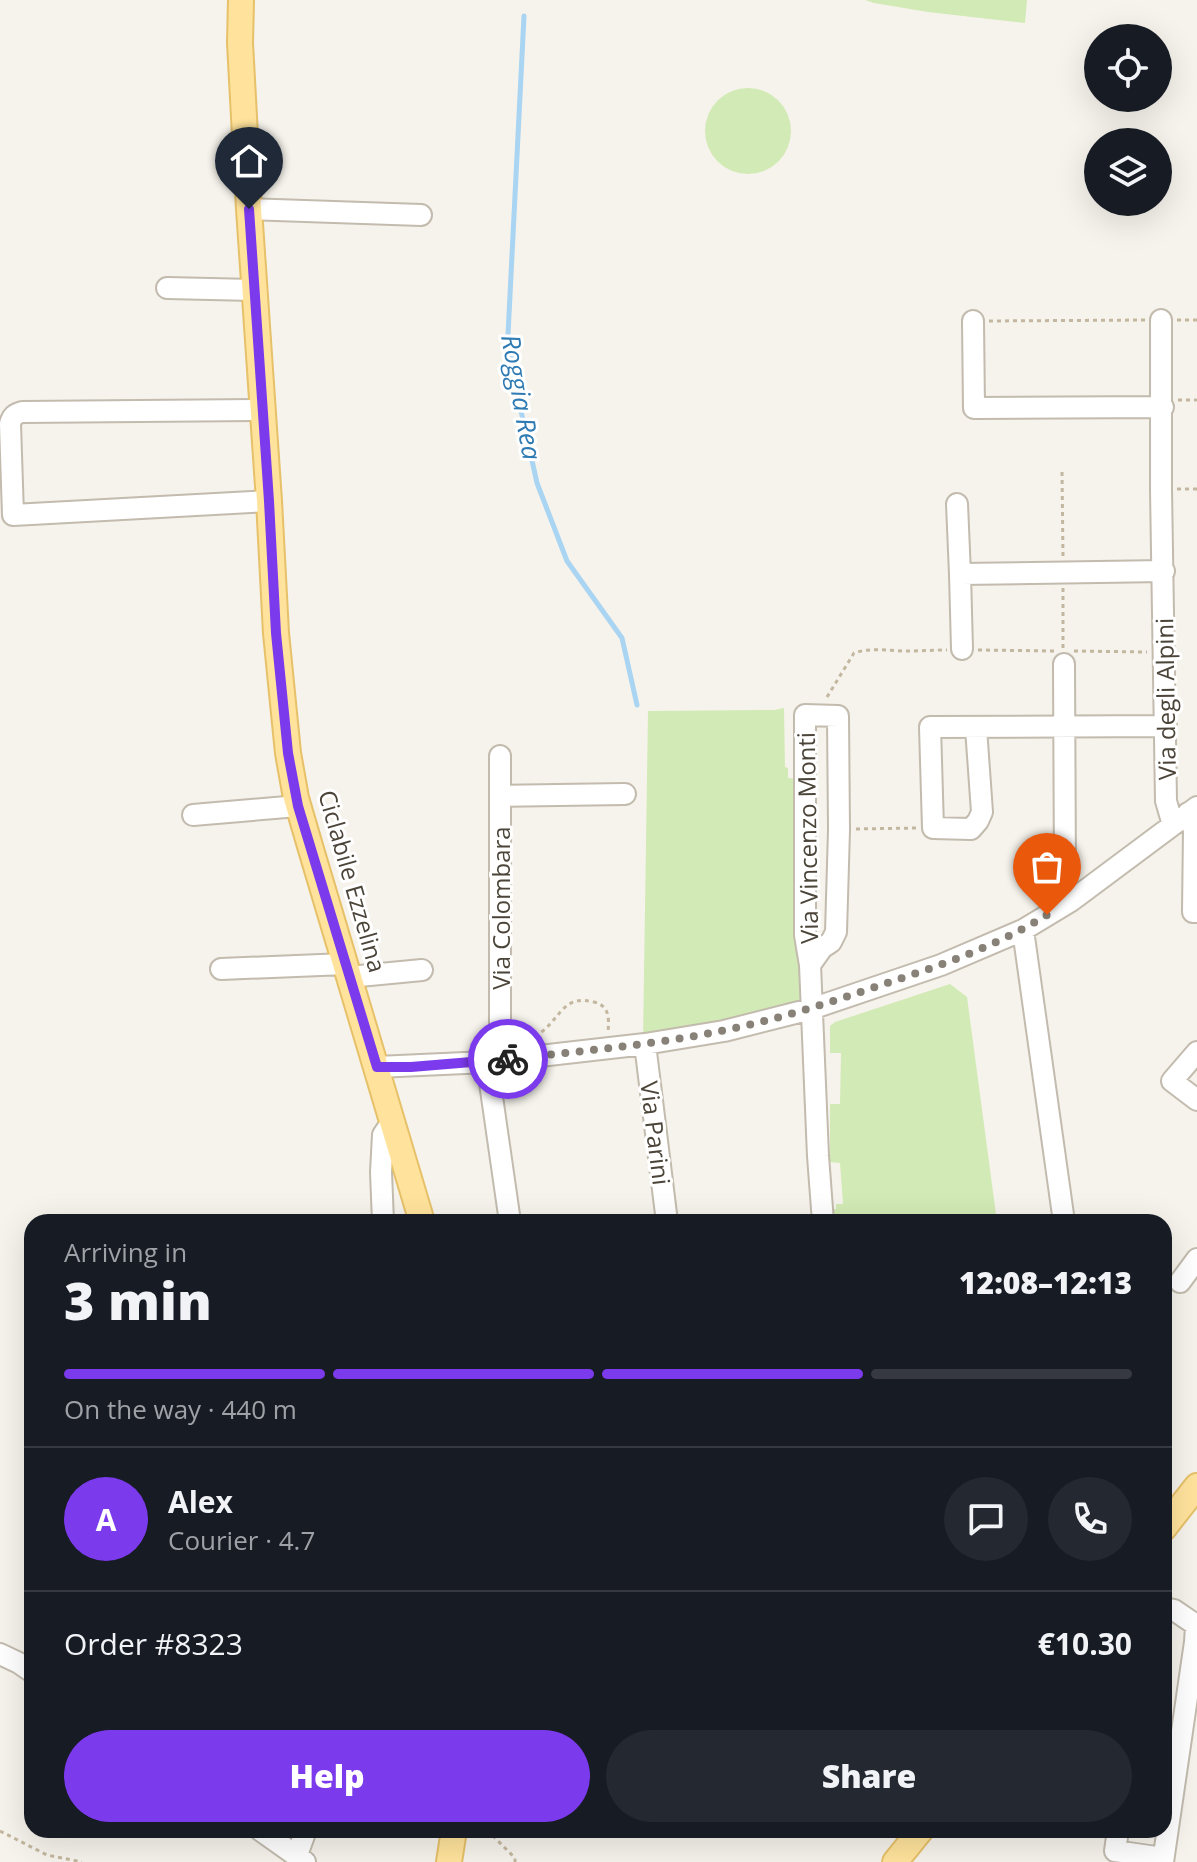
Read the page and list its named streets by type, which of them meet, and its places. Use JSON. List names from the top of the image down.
{
  "streets": {
    "street": [
      "Via degli Alpini",
      "Via Vincenzo Monti",
      "Via Colombara",
      "Via Parini"
    ]
  },
  "water": ["Roggia Rea"],
  "page": {
    "heading": ["3 min", "Arriving in", "12:08–12:13"],
    "panel": [
      "Alex",
      "Courier · 4.7",
      "Order #8323",
      "€10.30"
    ],
    "bar": "On the way · 440 m",
    "round": "A",
    "buttons": ["Help", "Share"]
  }
}
